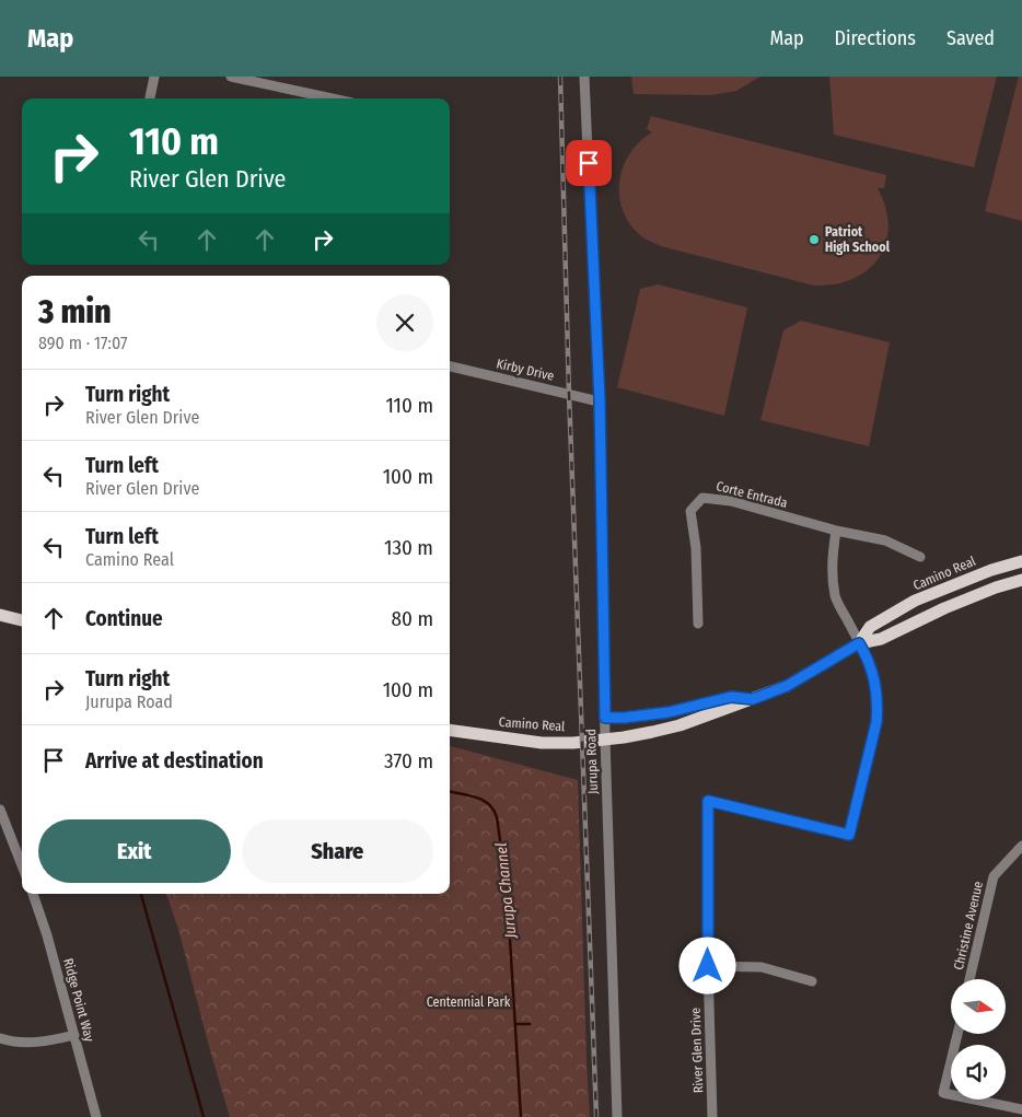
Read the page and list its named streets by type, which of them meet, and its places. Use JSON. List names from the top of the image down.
{
  "streets": {
    "main road": ["Camino Real"],
    "street": [
      "Kirby Drive",
      "Corte Entrada",
      "Jurupa Road",
      "Christine Avenue",
      "Ridge Point Way",
      "River Glen Drive"
    ]
  },
  "crossings": [
    ["Kirby Drive", "Jurupa Road"],
    ["Camino Real", "Jurupa Road"],
    ["Camino Real", "River Glen Drive"]
  ],
  "water": ["Jurupa Channel"],
  "parks": ["Centennial Park"],
  "places": ["Patriot High School"],
  "north": "right",
  "page": {
    "header": "Map",
    "nav": ["Map", "Directions", "Saved"],
    "turn": ["110 m", "River Glen Drive"],
    "heading": ["3 min", "890 m · 17:07"],
    "list": [
      {
        "name": "Turn right",
        "note": "River Glen Drive",
        "value": "110 m"
      },
      {
        "name": "Turn left",
        "note": "River Glen Drive",
        "value": "100 m"
      },
      {
        "name": "Turn left",
        "note": "Camino Real",
        "value": "130 m"
      },
      {
        "name": "Continue",
        "value": "80 m"
      },
      {
        "name": "Turn right",
        "note": "Jurupa Road",
        "value": "100 m"
      },
      {
        "name": "Arrive at destination",
        "value": "370 m"
      }
    ],
    "buttons": ["Exit", "Share"]
  }
}
